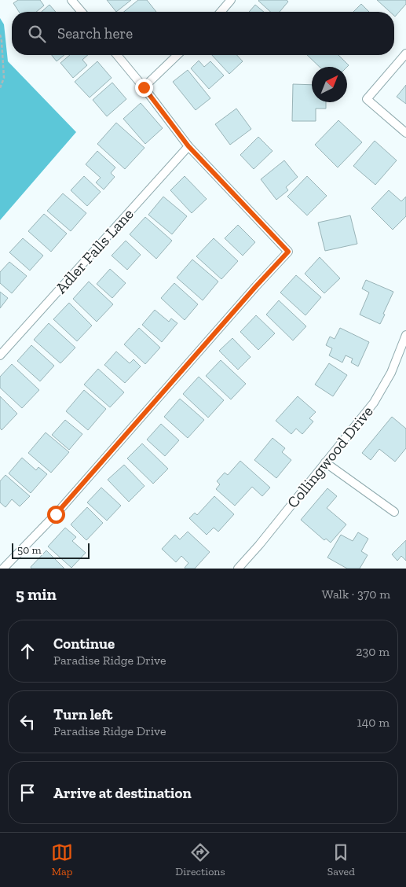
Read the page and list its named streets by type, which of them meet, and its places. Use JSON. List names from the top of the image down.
{
  "streets": {
    "street": ["Adler Falls Lane", "Collingwood Drive"]
  },
  "scale_bar": "50 m",
  "north": "top right",
  "page": {
    "search": "Search here",
    "scale": "50 m",
    "heading": ["5 min", "Walk · 370 m"],
    "list": [
      ["Continue", "Paradise Ridge Drive", "230 m"],
      ["Turn left", "Paradise Ridge Drive", "140 m"],
      "Arrive at destination"
    ],
    "nav": ["Map", "Directions", "Saved"]
  }
}
